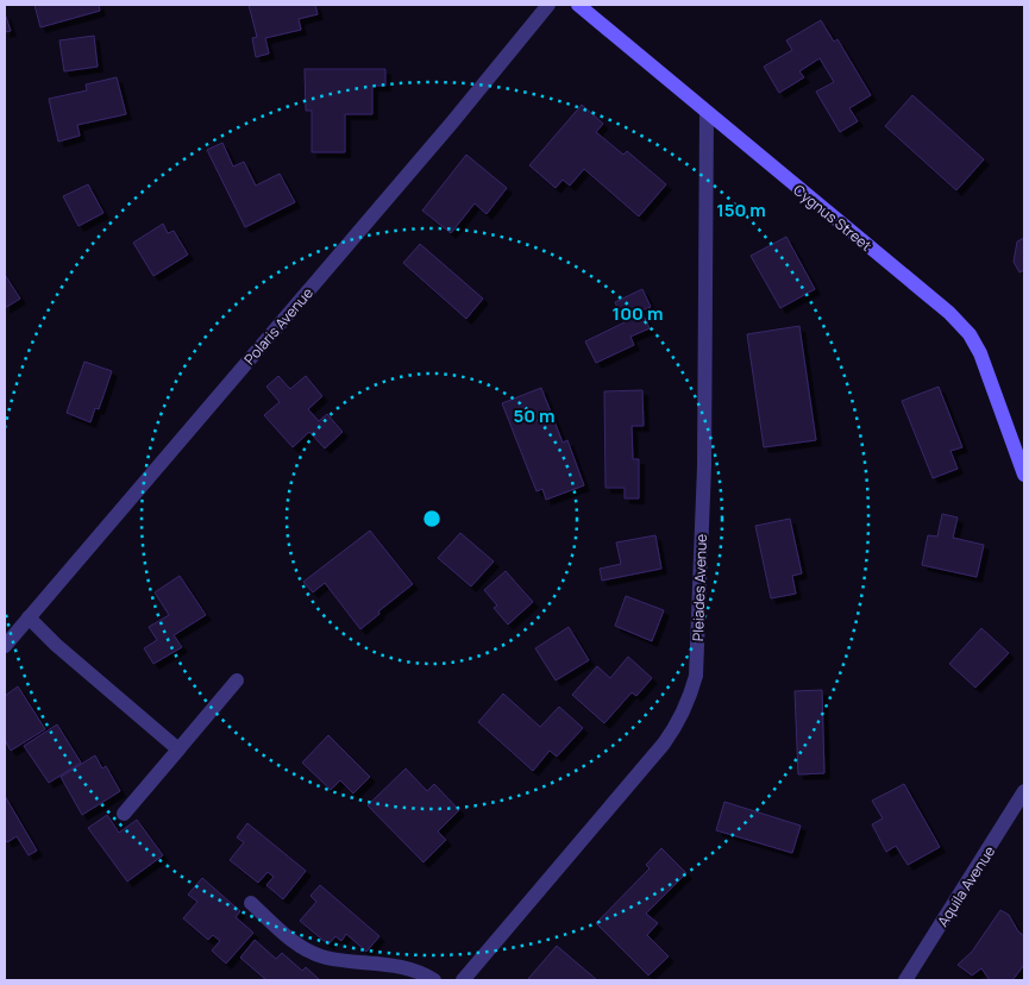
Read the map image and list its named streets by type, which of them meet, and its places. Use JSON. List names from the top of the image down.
{
  "streets": {
    "street": [
      "Cygnus Street",
      "Polaris Avenue",
      "Pleiades Avenue",
      "Aquila Avenue"
    ]
  },
  "crossings": [
    ["Cygnus Street", "Pleiades Avenue"]
  ],
  "rings": ["150 m", "100 m", "50 m"]
}
